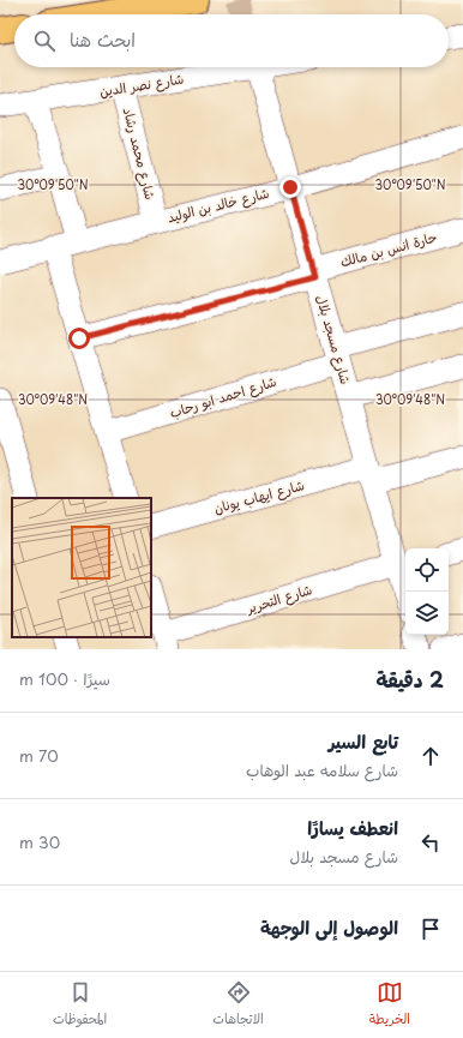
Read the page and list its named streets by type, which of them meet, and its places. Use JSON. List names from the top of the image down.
{
  "streets": {
    "street": [
      "شارع نصر الدين",
      "شارع محمد رشاد",
      "شارع خالد بن الوليد",
      "حارة انس بن مالك",
      "شارع مسجد بلال",
      "شارع احمد ابو رحاب",
      "شارع ايهاب يونان",
      "شارع التحرير"
    ]
  },
  "crossings": [
    ["شارع نصر الدين", "شارع محمد رشاد"],
    ["شارع نصر الدين", "شارع مسجد بلال"],
    ["شارع محمد رشاد", "شارع خالد بن الوليد"],
    ["شارع خالد بن الوليد", "شارع مسجد بلال"],
    ["حارة انس بن مالك", "شارع مسجد بلال"],
    ["شارع مسجد بلال", "شارع احمد ابو رحاب"],
    ["شارع مسجد بلال", "شارع ايهاب يونان"],
    ["شارع مسجد بلال", "شارع التحرير"]
  ],
  "page": {
    "search": "ابحث هنا",
    "heading": ["2 دقيقة", "سيرًا · 100 m"],
    "list": [
      ["تابع السير", "شارع سلامه عبد الوهاب", "70 m"],
      ["انعطف يسارًا", "شارع مسجد بلال", "30 m"],
      "الوصول إلى الوجهة"
    ],
    "nav": ["الخريطة", "الاتجاهات", "المحفوظات"]
  },
  "coordinates": ["30°09'50\"N", "30°09'48\"N"]
}
